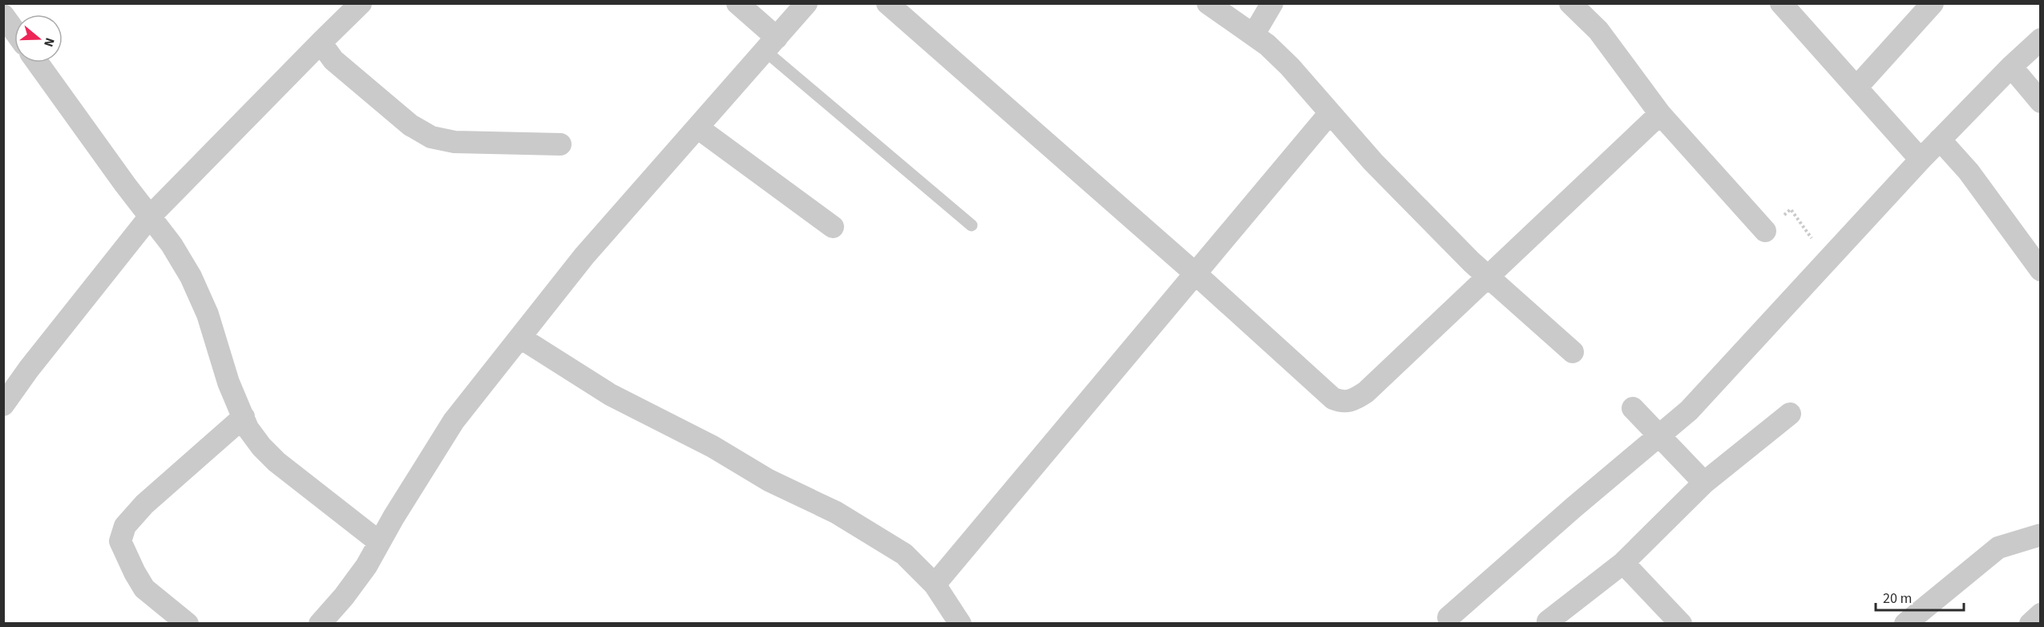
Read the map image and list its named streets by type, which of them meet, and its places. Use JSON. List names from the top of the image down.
{
  "scale_bar": "20 m",
  "north": "right"
}
